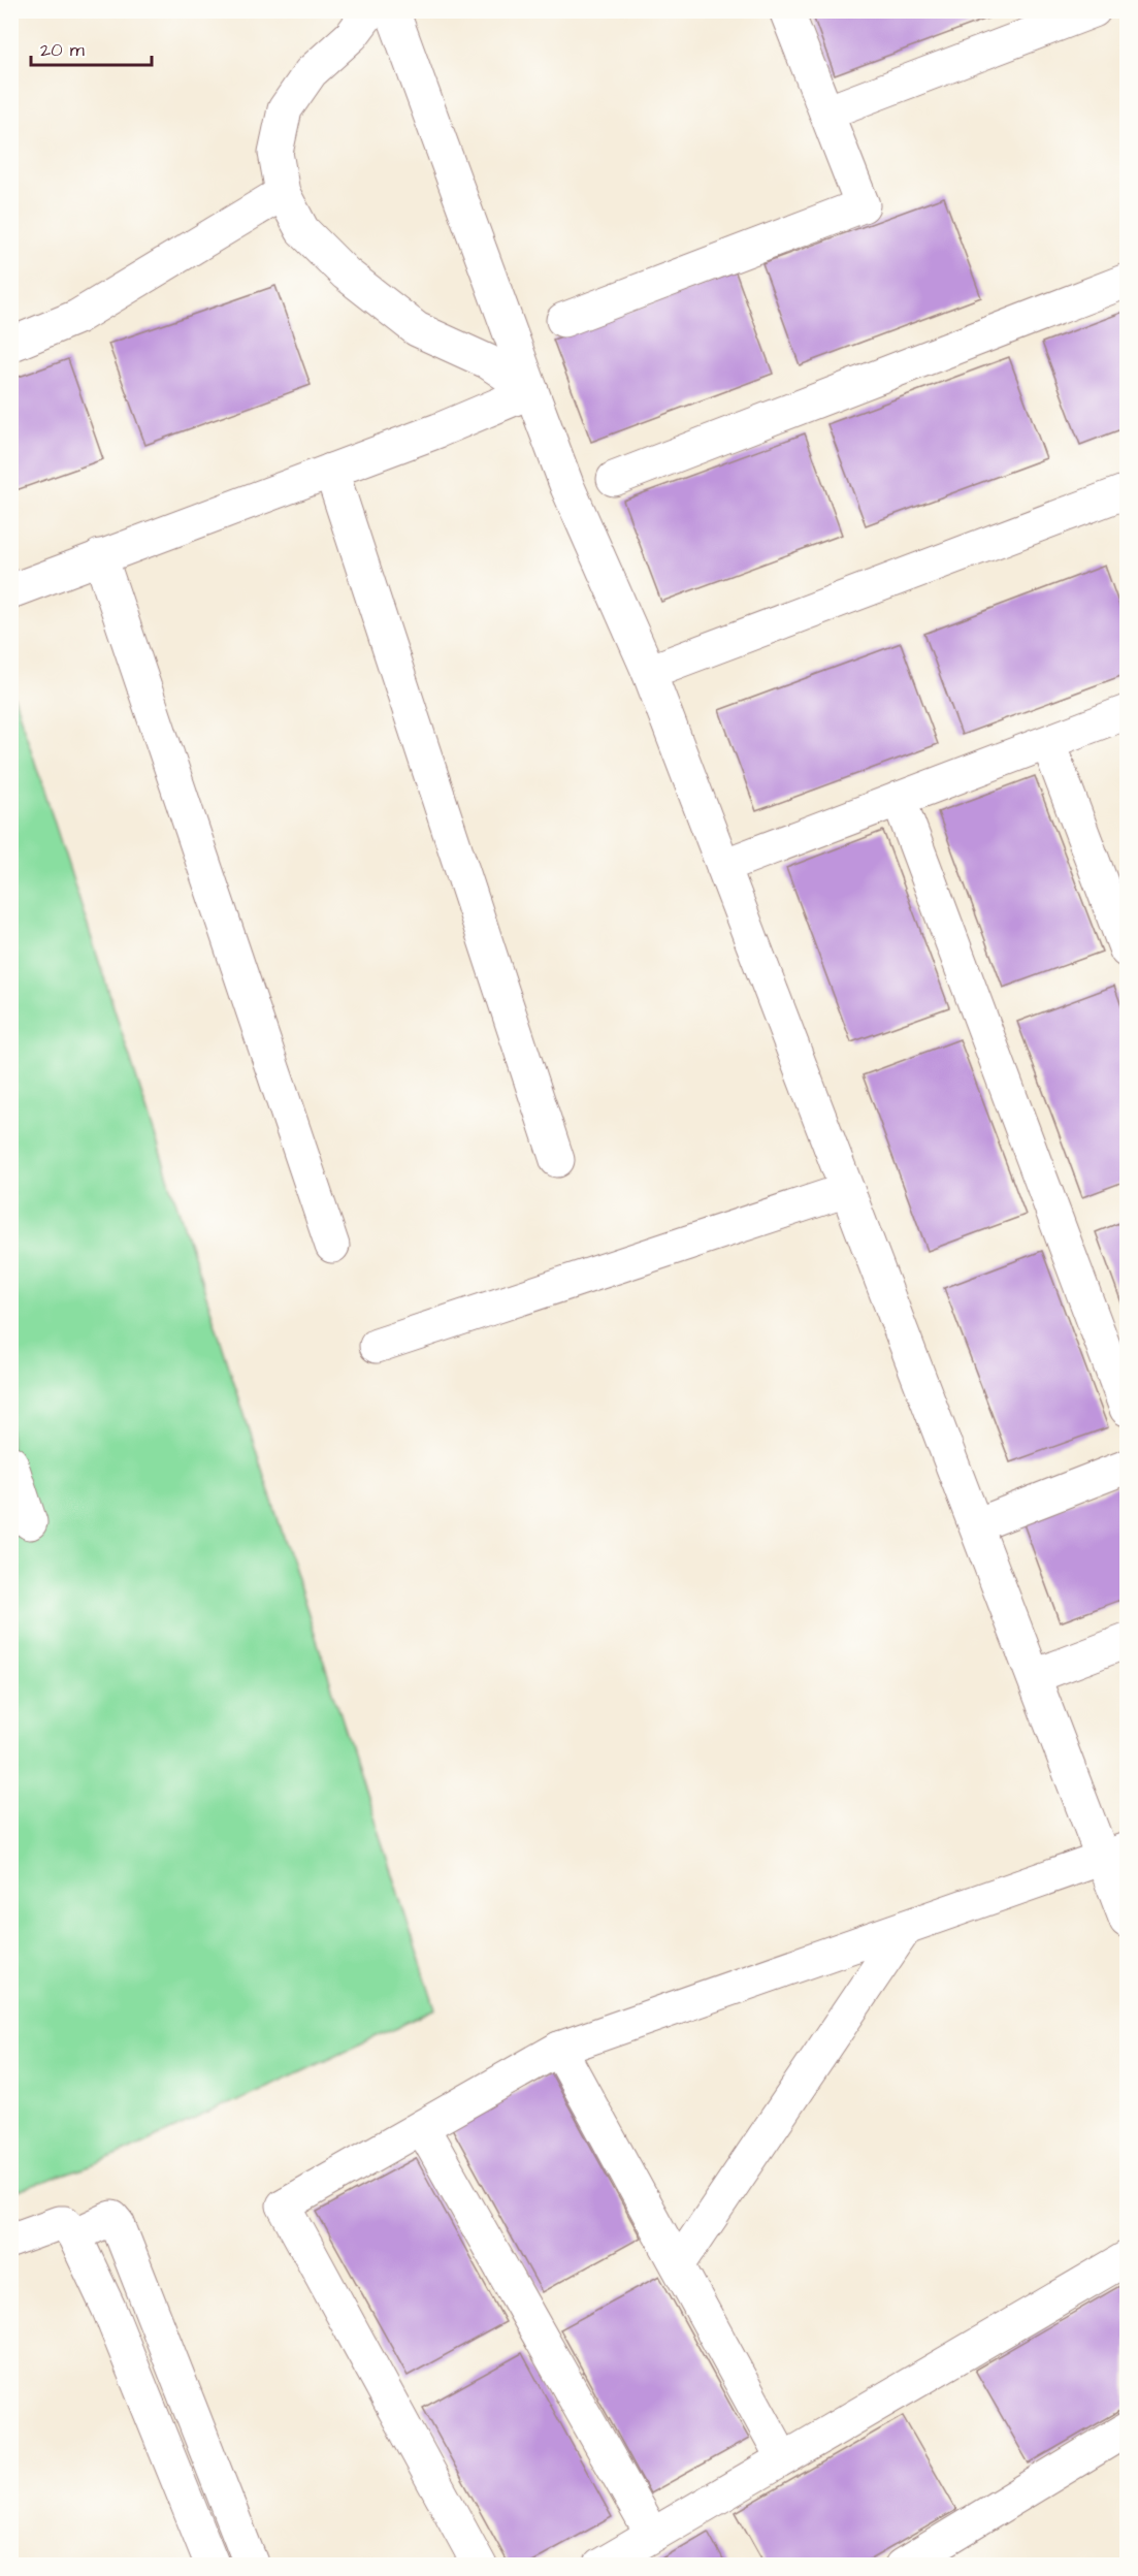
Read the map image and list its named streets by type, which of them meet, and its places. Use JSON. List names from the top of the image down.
{
  "scale_bar": "20 m"
}
